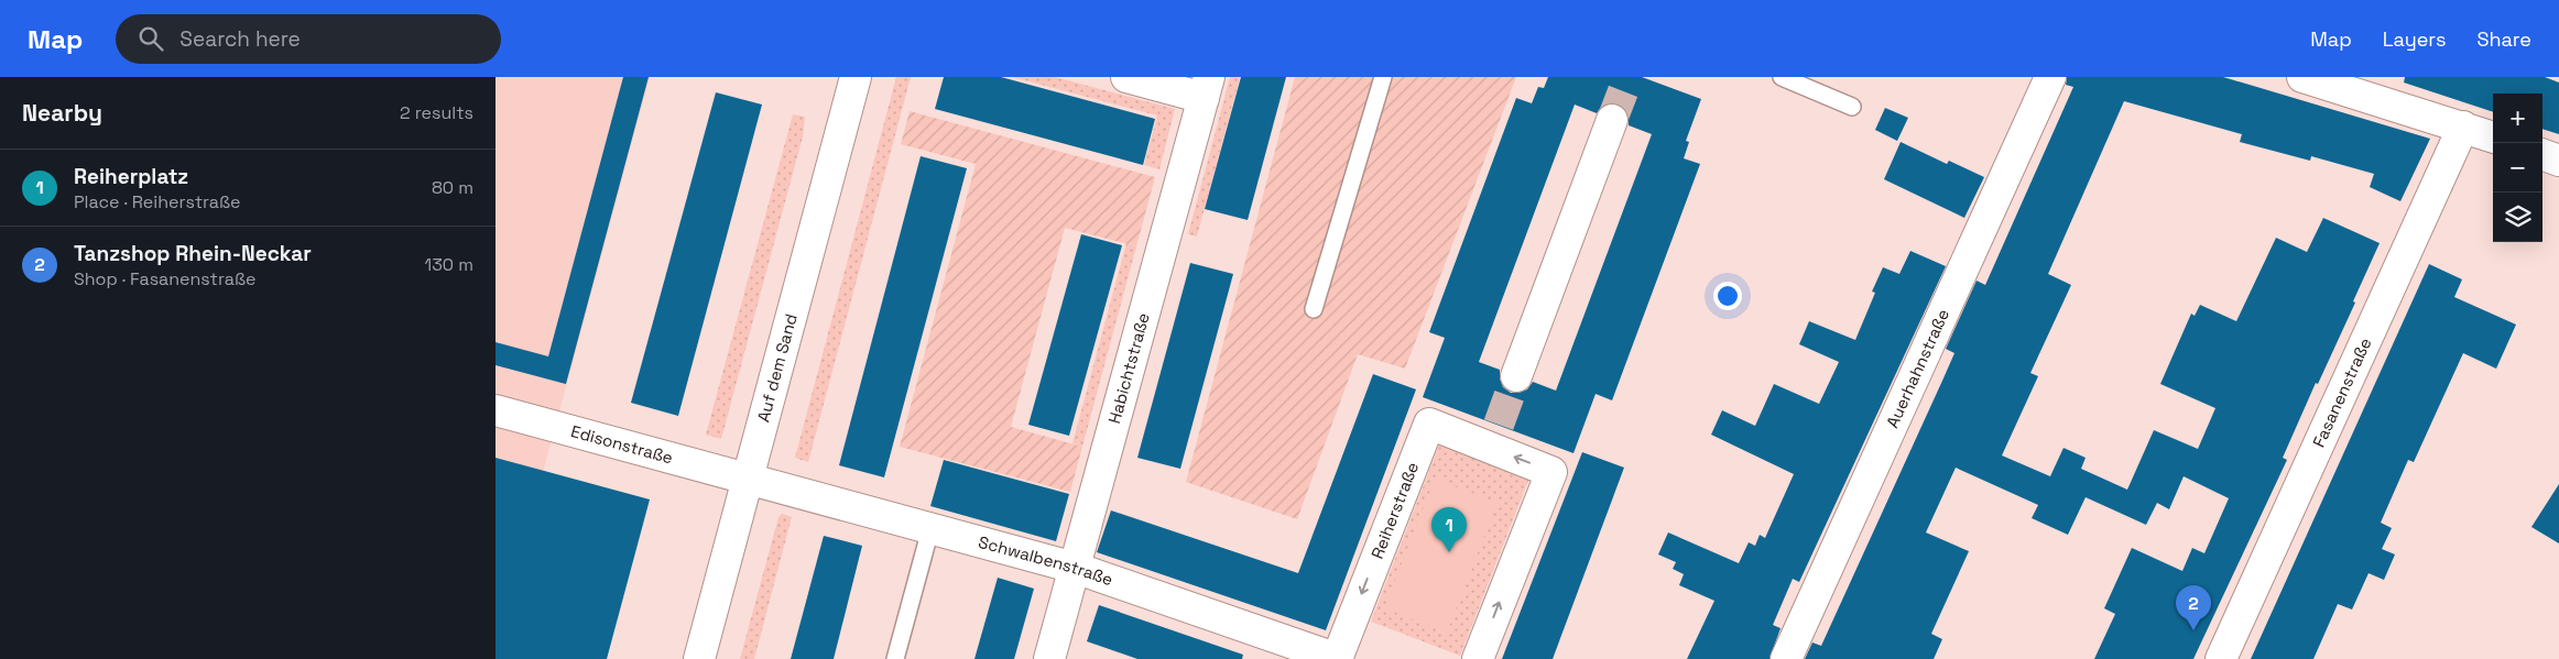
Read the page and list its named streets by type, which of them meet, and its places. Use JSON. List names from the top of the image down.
{
  "streets": {
    "street": [
      "Habichtstraße",
      "Auerhahnstraße",
      "Auf dem Sand",
      "Fasanenstraße",
      "Edisonstraße",
      "Reiherstraße",
      "Schwalbenstraße"
    ]
  },
  "crossings": [
    ["Habichtstraße", "Schwalbenstraße"],
    ["Auf dem Sand", "Edisonstraße"],
    ["Auf dem Sand", "Schwalbenstraße"],
    ["Edisonstraße", "Schwalbenstraße"],
    ["Reiherstraße", "Schwalbenstraße"]
  ],
  "page": {
    "header": "Map",
    "search": "Search here",
    "nav": ["Map", "Layers", "Share"],
    "heading": ["Nearby", "2 results"],
    "map_buttons": ["+", "−"],
    "list": [
      {
        "mark": "1",
        "name": "Reiherplatz",
        "note": "Place · Reiherstraße",
        "value": "80 m"
      },
      {
        "mark": "2",
        "name": "Tanzshop Rhein-Neckar",
        "note": "Shop · Fasanenstraße",
        "value": "130 m"
      }
    ],
    "pins": ["1", "2"]
  }
}
